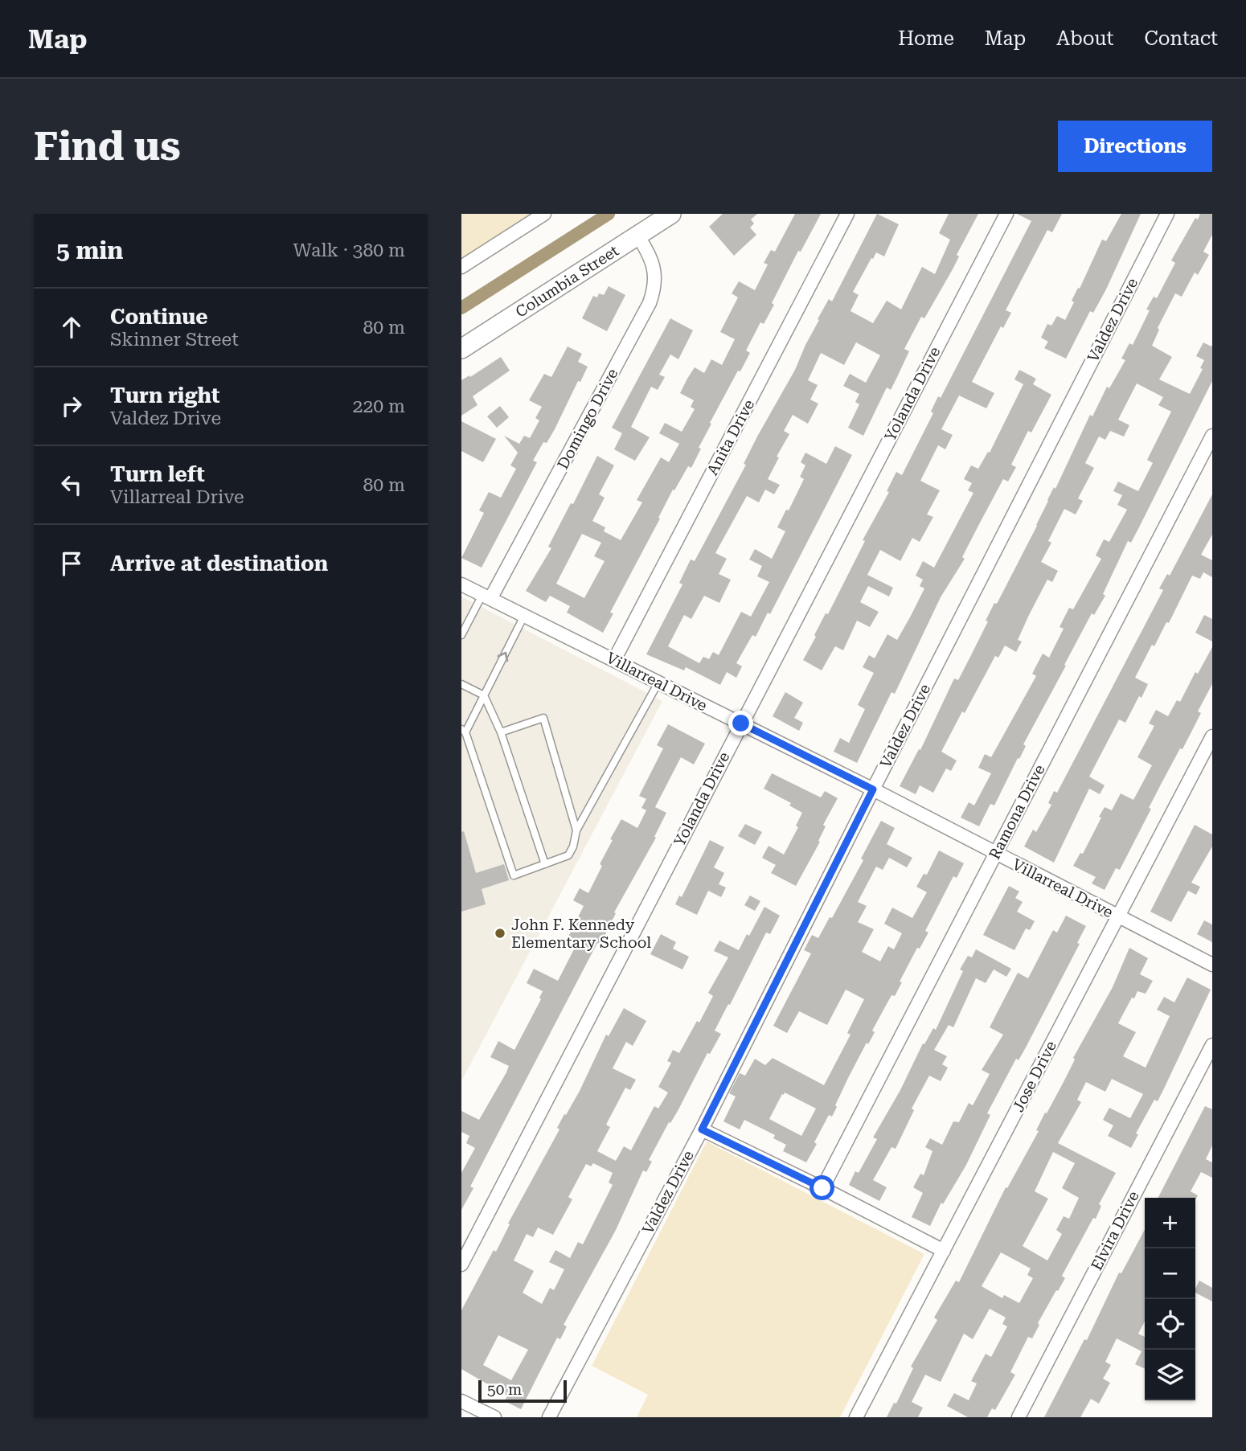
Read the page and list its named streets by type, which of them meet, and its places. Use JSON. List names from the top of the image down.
{
  "streets": {
    "street": [
      "Columbia Street",
      "Valdez Drive",
      "Yolanda Drive",
      "Domingo Drive",
      "Anita Drive",
      "Villarreal Drive",
      "Ramona Drive",
      "Jose Drive",
      "Elvira Drive"
    ]
  },
  "crossings": [
    ["Columbia Street", "Domingo Drive"],
    ["Valdez Drive", "Villarreal Drive"],
    ["Yolanda Drive", "Villarreal Drive"],
    ["Domingo Drive", "Villarreal Drive"],
    ["Anita Drive", "Villarreal Drive"],
    ["Villarreal Drive", "Ramona Drive"],
    ["Villarreal Drive", "Jose Drive"]
  ],
  "places": ["John F. Kennedy Elementary School"],
  "scale_bar": "50 m",
  "page": {
    "header": "Map",
    "nav": [
      "Home",
      "Map",
      "About",
      "Contact"
    ],
    "buttons": "Directions",
    "title": "Find us",
    "heading": ["5 min", "Walk · 380 m"],
    "list": [
      ["Continue", "Skinner Street", "80 m"],
      ["Turn right", "Valdez Drive", "220 m"],
      ["Turn left", "Villarreal Drive", "80 m"],
      "Arrive at destination"
    ],
    "map_buttons": ["+", "−"],
    "scale": "50 m"
  }
}
